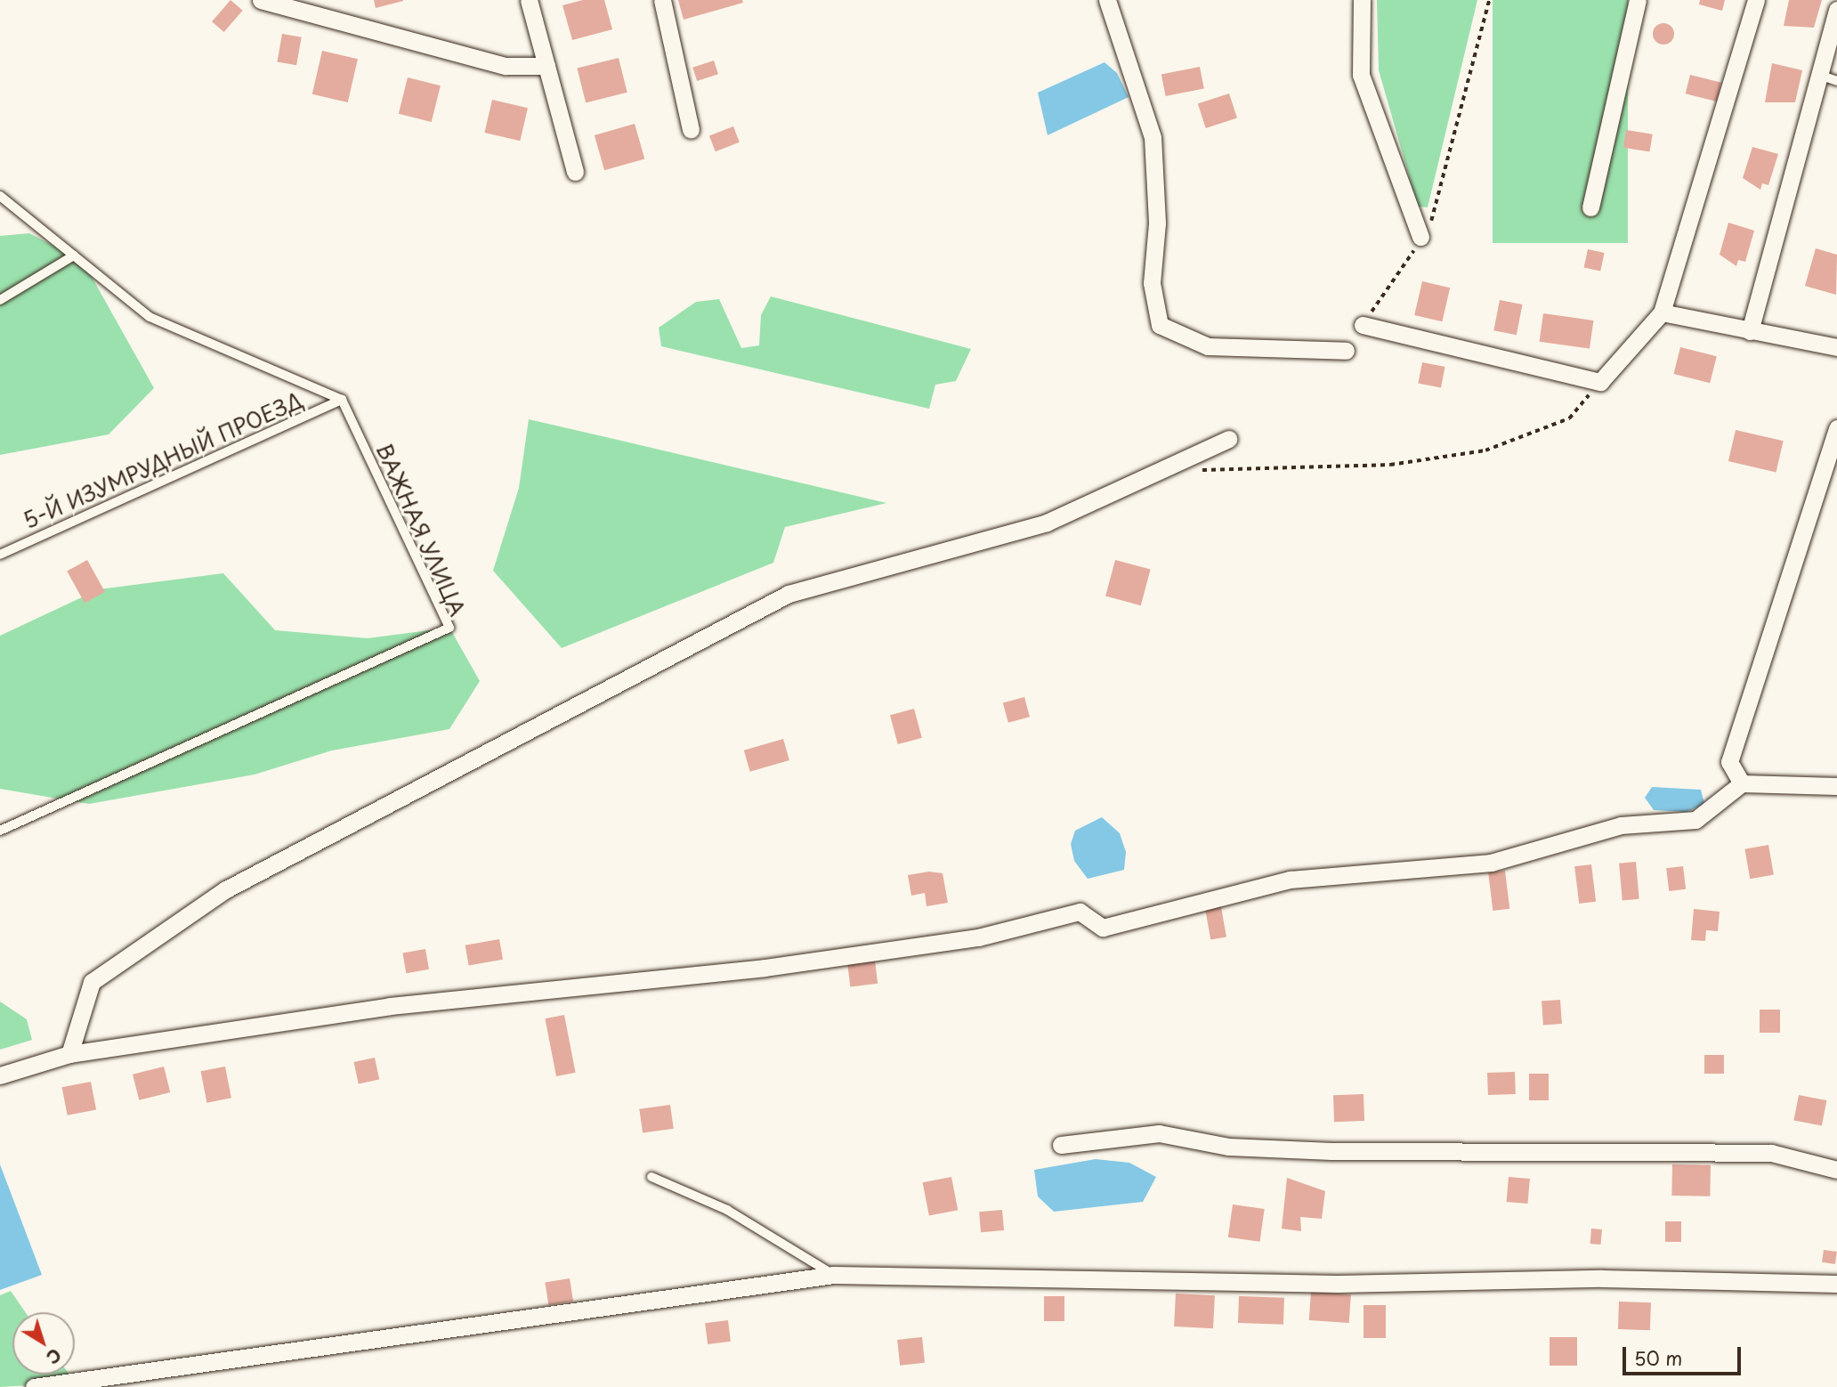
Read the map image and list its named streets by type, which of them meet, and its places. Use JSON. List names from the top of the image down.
{
  "streets": {
    "lane": ["5-Й ИЗУМРУДНЫЙ ПРОЕЗД", "ВАЖНАЯ УЛИЦА"]
  },
  "crossings": [
    ["5-Й ИЗУМРУДНЫЙ ПРОЕЗД", "ВАЖНАЯ УЛИЦА"]
  ],
  "scale_bar": "50 m",
  "north": "bottom right"
}
